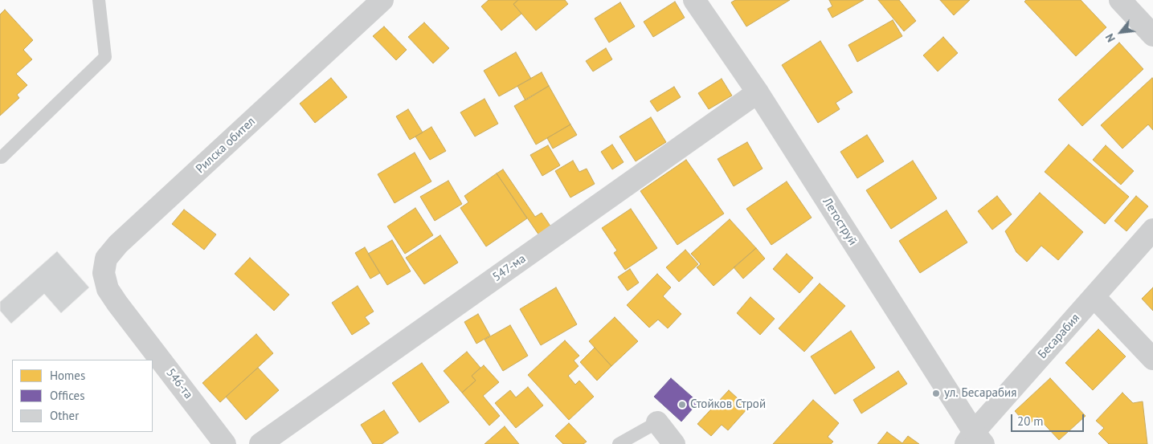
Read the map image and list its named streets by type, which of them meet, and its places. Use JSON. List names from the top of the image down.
{
  "streets": {
    "street": [
      "Рилска обител",
      "Летоструй",
      "547-ма",
      "Бесарабия",
      "546-та"
    ]
  },
  "crossings": [
    ["Рилска обител", "546-та"],
    ["Летоструй", "547-ма"],
    ["Летоструй", "Бесарабия"]
  ],
  "places": ["ул. Бесарабия", "Стойков Строй"],
  "legend": ["Homes", "Offices", "Other"],
  "scale_bar": "20 m",
  "north": "bottom left"
}
